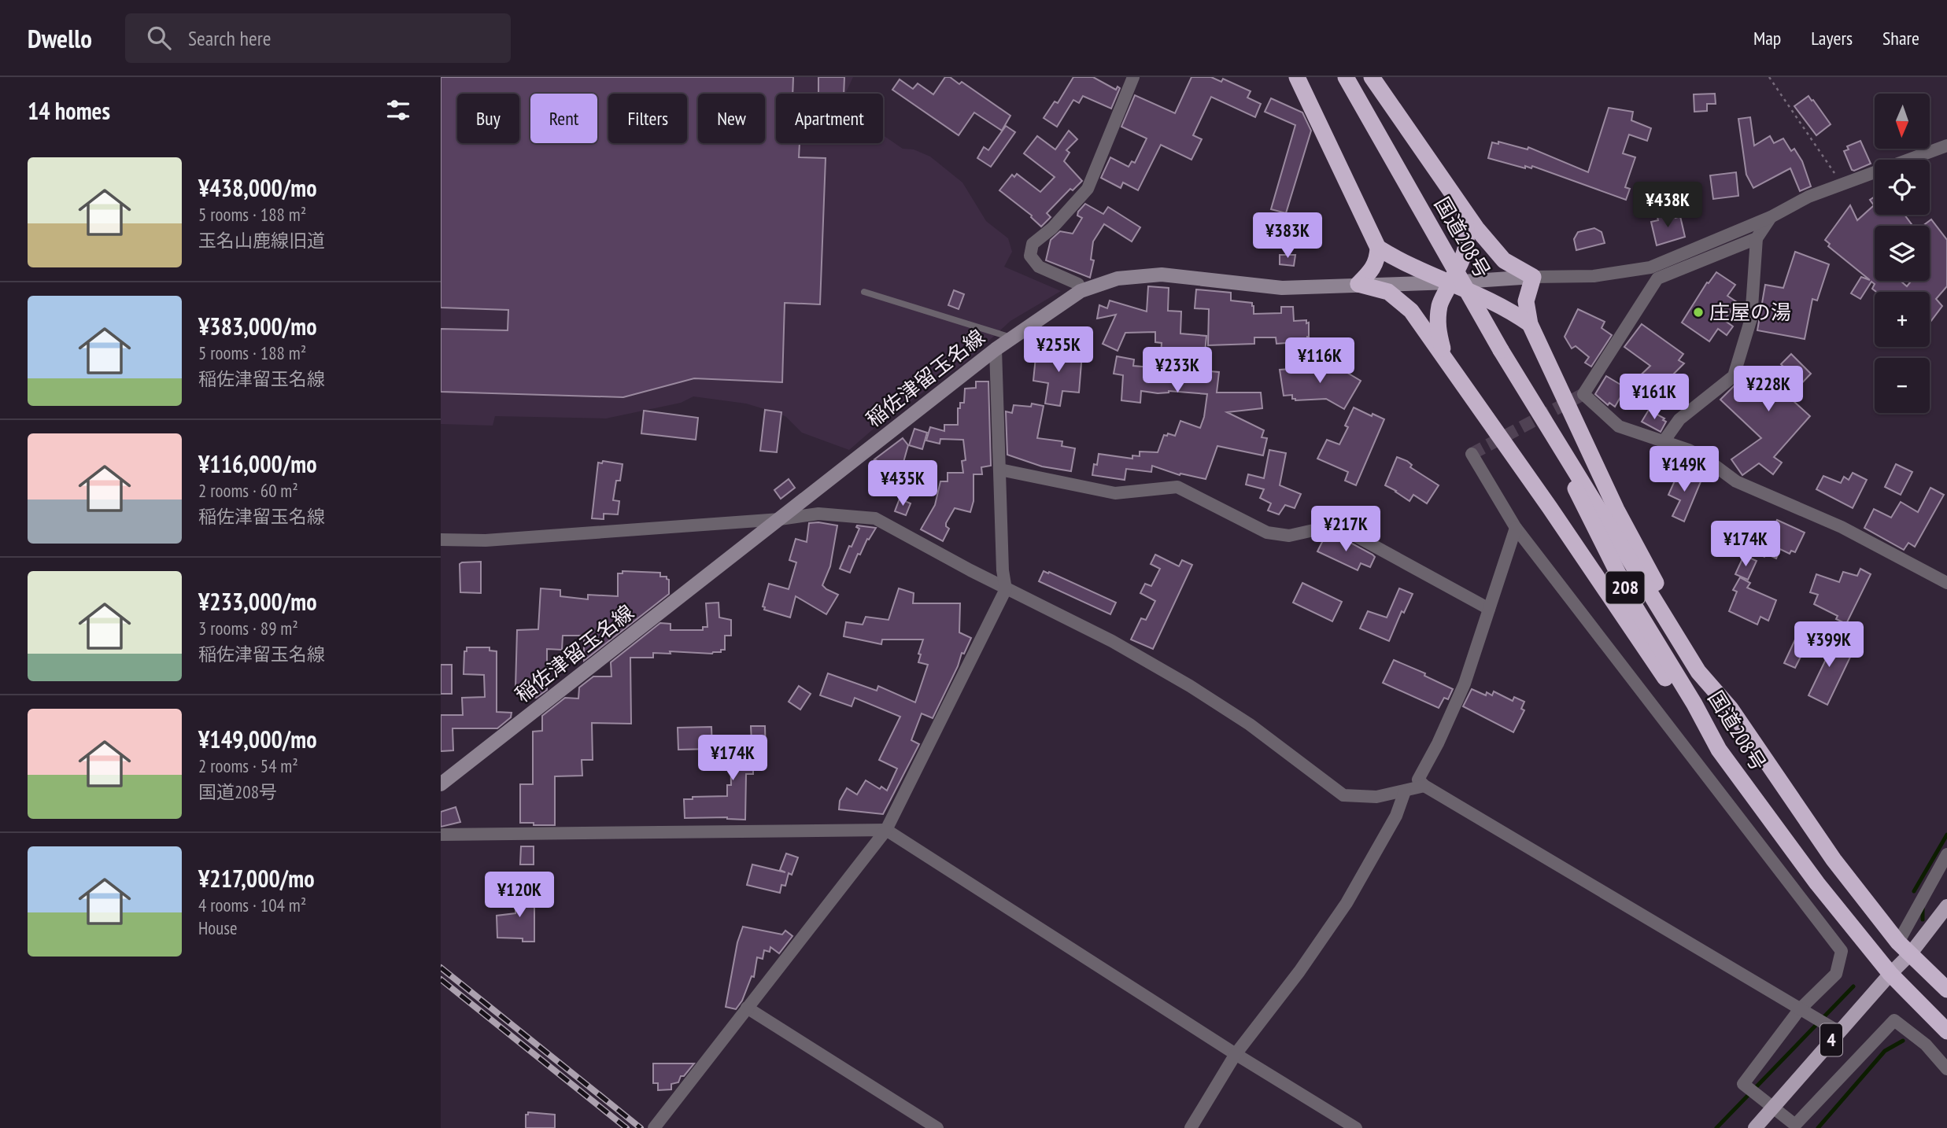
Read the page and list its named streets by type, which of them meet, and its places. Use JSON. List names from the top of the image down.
{
  "streets": {
    "highway": ["国道208号", "208"],
    "main road": ["稲佐津留玉名線", "4"]
  },
  "crossings": [
    ["国道208号", "4"]
  ],
  "places": ["庄屋の湯"],
  "north": "bottom",
  "page": {
    "header": "Dwello",
    "search": "Search here",
    "nav": ["Map", "Layers", "Share"],
    "heading": "14 homes",
    "map_buttons": ["+", "−"],
    "chip": [
      "Buy",
      "Rent",
      "Filters",
      "New",
      "Apartment"
    ],
    "list": [
      {
        "name": "¥438,000/mo",
        "note": "5 rooms · 188 m² · 玉名山鹿線旧道"
      },
      {
        "name": "¥383,000/mo",
        "note": "5 rooms · 188 m² · 稲佐津留玉名線"
      },
      {
        "name": "¥116,000/mo",
        "note": "2 rooms · 60 m² · 稲佐津留玉名線"
      },
      {
        "name": "¥233,000/mo",
        "note": "3 rooms · 89 m² · 稲佐津留玉名線"
      },
      {
        "name": "¥149,000/mo",
        "note": "2 rooms · 54 m² · 国道208号"
      },
      {
        "name": "¥217,000/mo",
        "note": "4 rooms · 104 m² · House"
      }
    ],
    "price": [
      "¥438K",
      "¥383K",
      "¥255K",
      "¥116K",
      "¥233K",
      "¥228K",
      "¥161K",
      "¥149K",
      "¥435K",
      "¥217K",
      "¥174K",
      "¥399K",
      "¥174K",
      "¥120K"
    ]
  }
}
